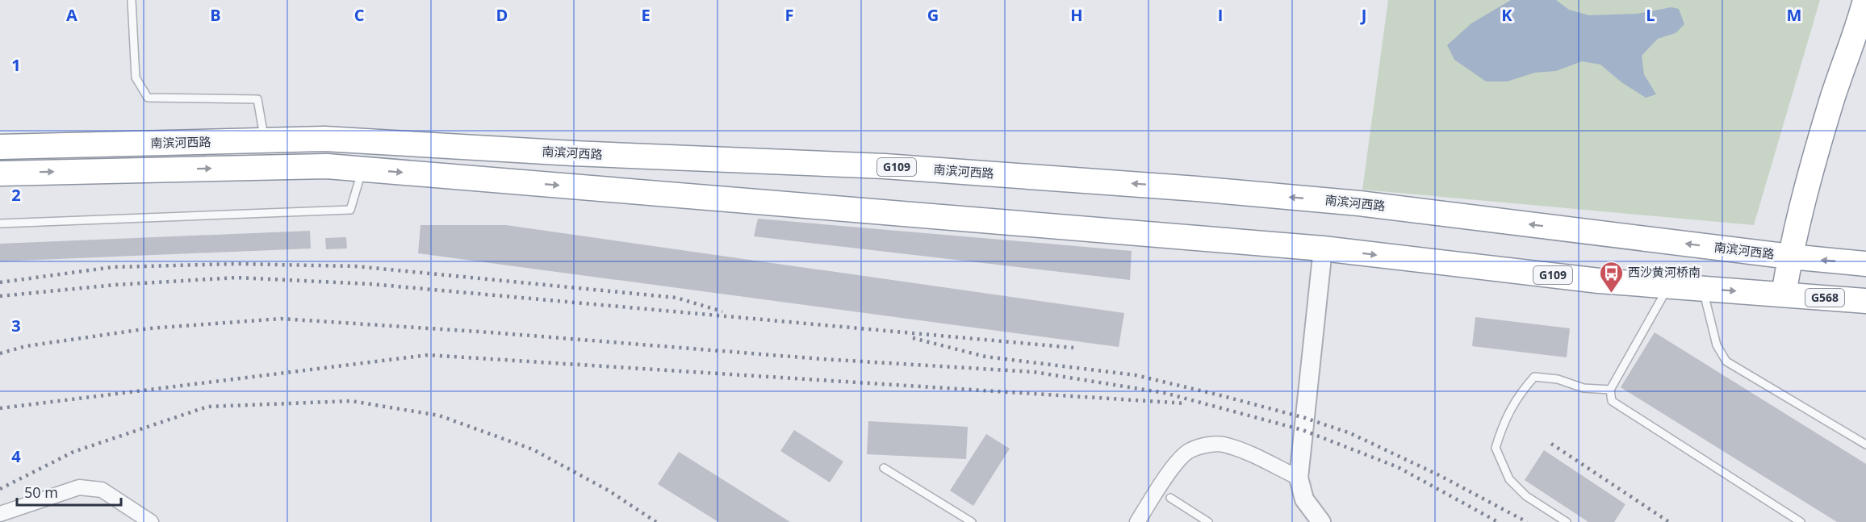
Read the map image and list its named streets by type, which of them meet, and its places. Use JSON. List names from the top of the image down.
{
  "streets": {
    "highway": ["南滨河西路", "G109", "G568"]
  },
  "crossings": [
    ["南滨河西路", "G109"],
    ["G109", "G568"]
  ],
  "places": {
    "bus stop": ["西沙黄河桥南"]
  },
  "scale_bar": "50 m",
  "grid": {
    "columns": [
      "A",
      "B",
      "C",
      "D",
      "E",
      "F",
      "G",
      "H",
      "I",
      "J",
      "K",
      "L",
      "M"
    ],
    "rows": [
      "1",
      "2",
      "3",
      "4"
    ]
  }
}
